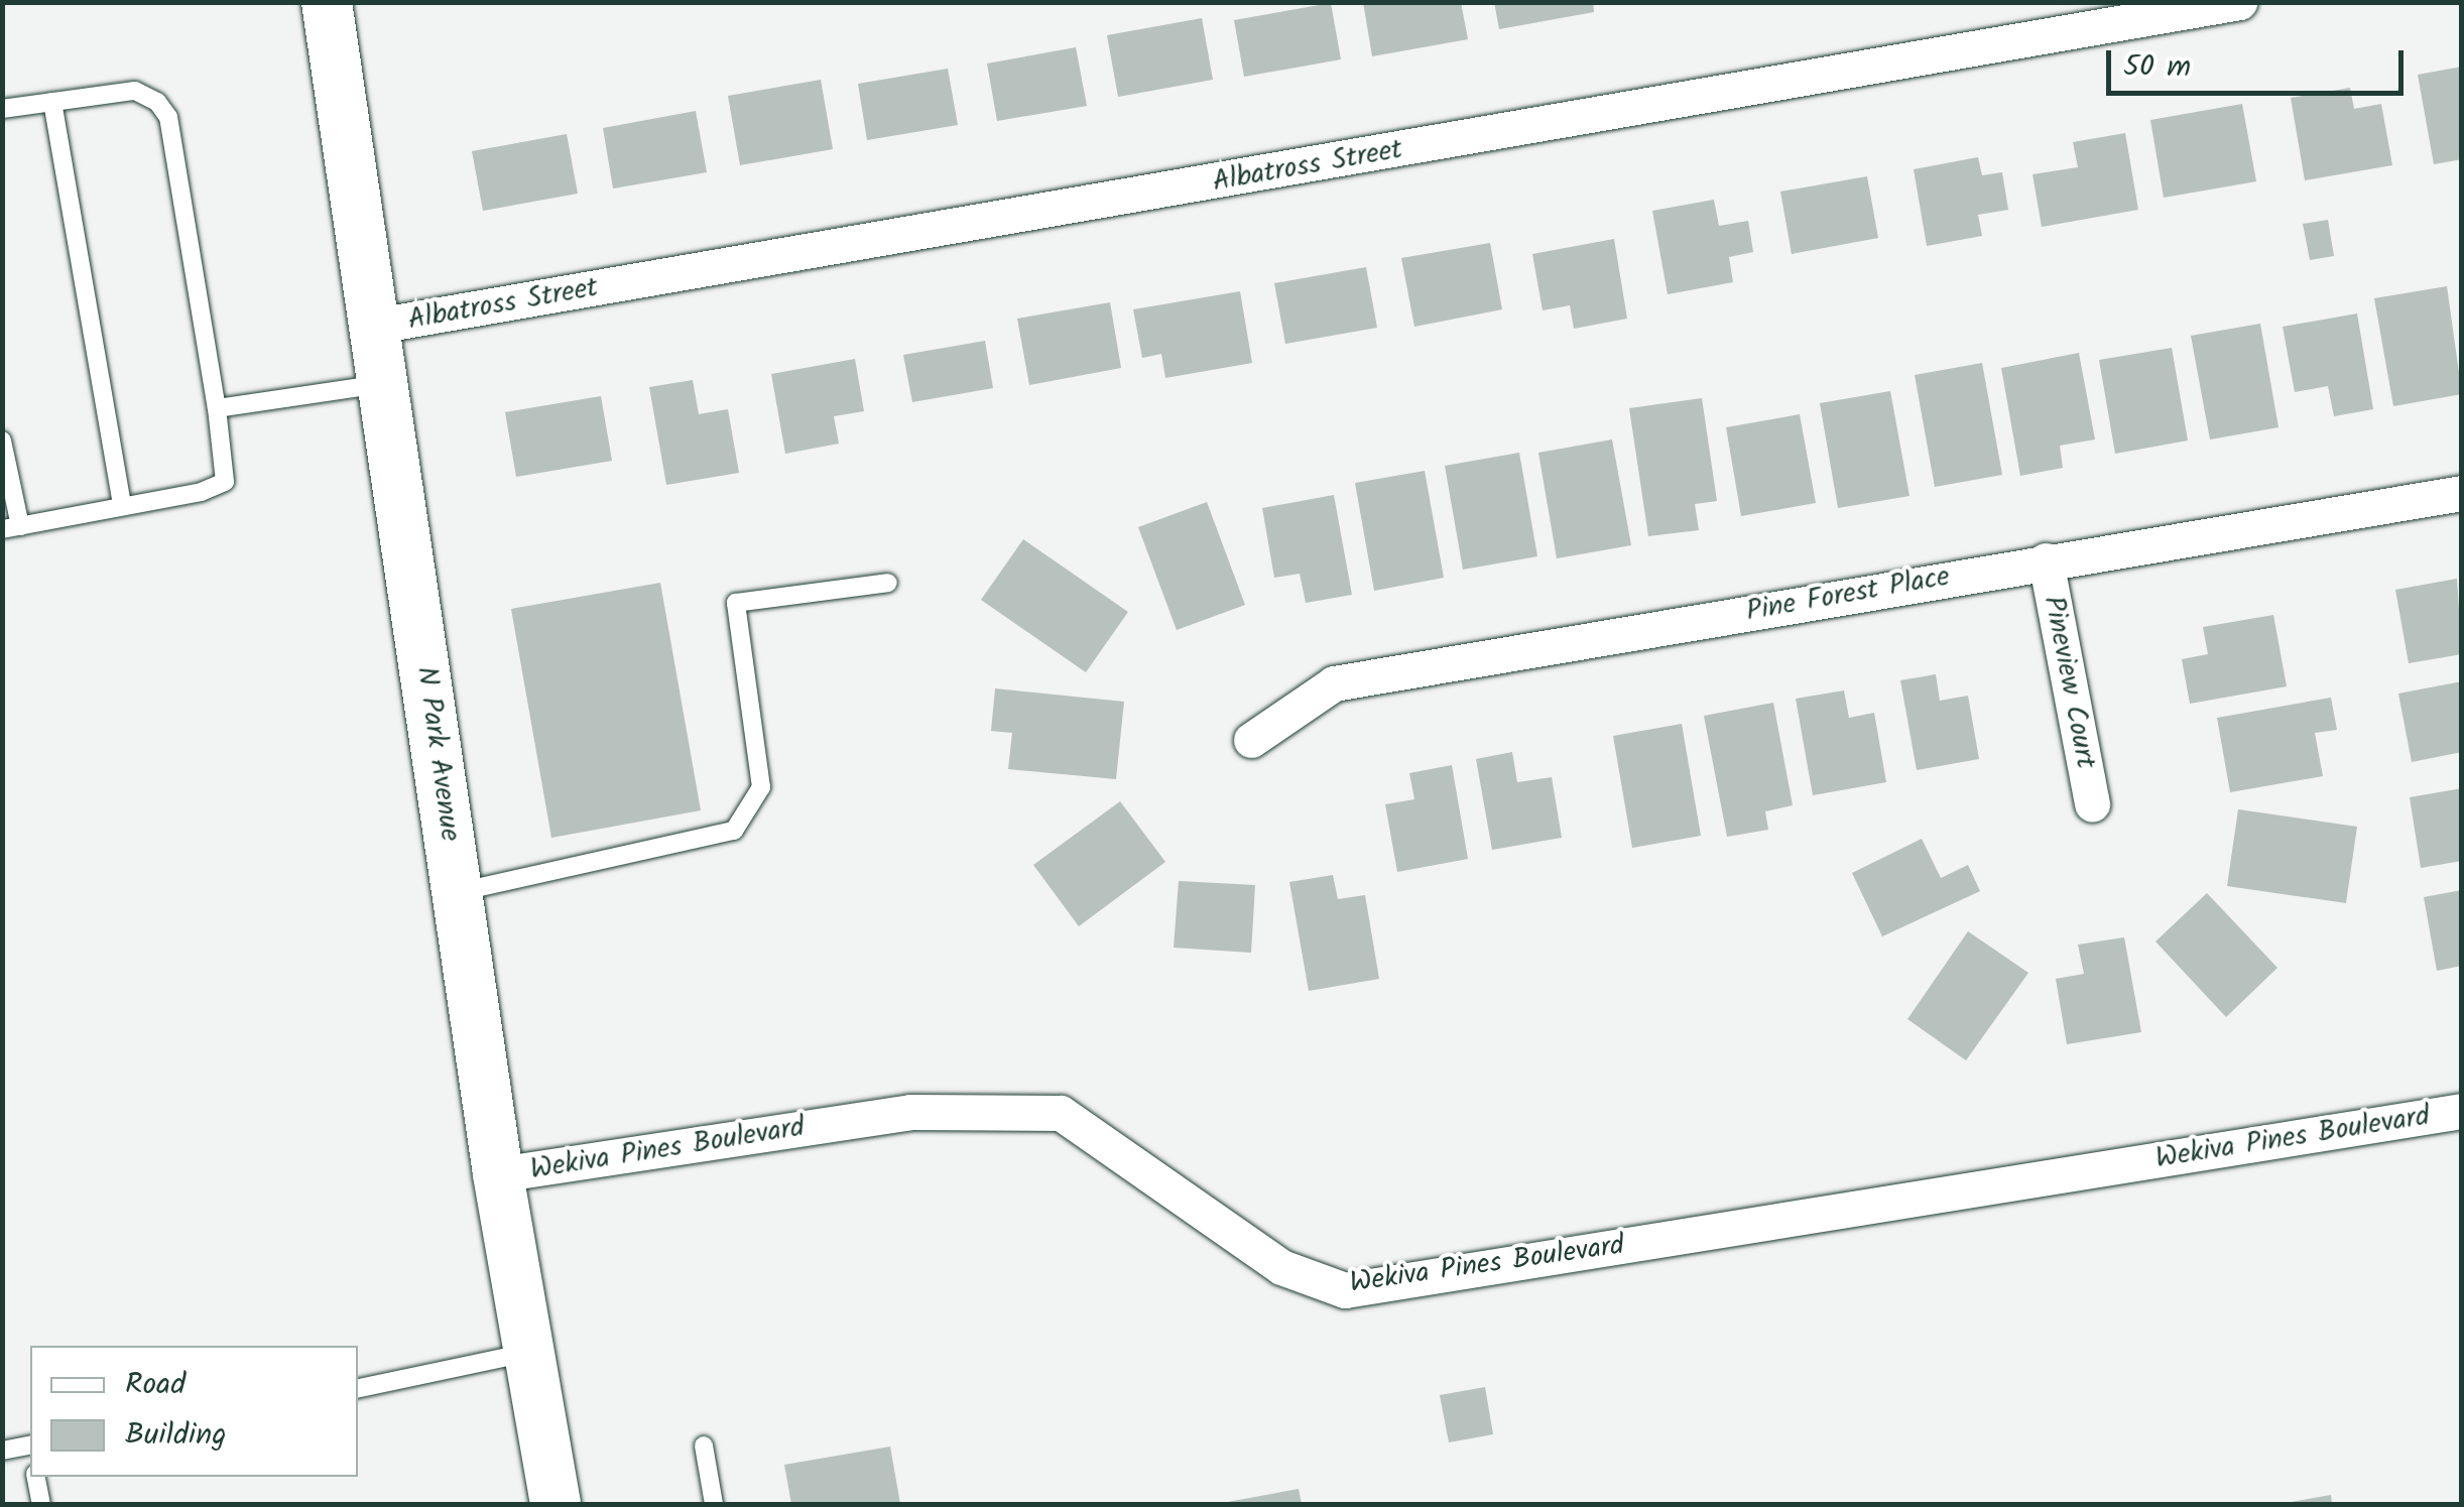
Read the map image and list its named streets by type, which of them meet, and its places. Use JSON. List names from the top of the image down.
{
  "streets": {
    "main road": ["N Park Avenue"],
    "street": [
      "Albatross Street",
      "Pine Forest Place",
      "Pineview Court",
      "Wekiva Pines Boulevard"
    ]
  },
  "crossings": [
    ["Albatross Street", "N Park Avenue"],
    ["Pine Forest Place", "Pineview Court"],
    ["N Park Avenue", "Wekiva Pines Boulevard"]
  ],
  "legend": ["Road", "Building"],
  "scale_bar": "50 m"
}
